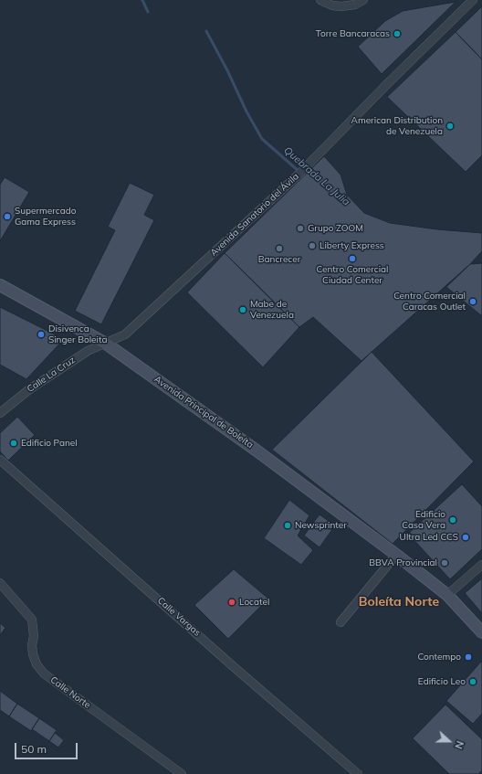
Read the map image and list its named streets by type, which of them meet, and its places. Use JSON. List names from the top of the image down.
{
  "streets": {
    "street": [
      "Avenida Sanatorio del Ávila",
      "Calle La Cruz",
      "Avenida Principal de Boleíta",
      "Calle Vargas",
      "Calle Norte"
    ]
  },
  "crossings": [
    ["Avenida Sanatorio del Ávila", "Calle La Cruz"],
    ["Avenida Sanatorio del Ávila", "Avenida Principal de Boleíta"],
    ["Calle La Cruz", "Avenida Principal de Boleíta"]
  ],
  "districts": ["Boleíta Norte"],
  "water": ["Quebrada La Julia"],
  "places": [
    "Torre Bancaracas",
    "American Distribution de Venezuela",
    "Supermercado Gama Express",
    "Grupo ZOOM",
    "Liberty Express",
    "Bancrecer",
    "Centro Comercial Ciudad Center",
    "Centro Comercial Caracas Outlet",
    "Mabe de Venezuela",
    "Disivenca Singer Boleita",
    "Edificio Panel",
    "Edificio Casa Vera",
    "Newsprinter",
    "Ultra Led CCS",
    "BBVA Provincial",
    "Locatel",
    "Contempo",
    "Edificio Leo"
  ],
  "scale_bar": "50 m",
  "north": "right"
}
